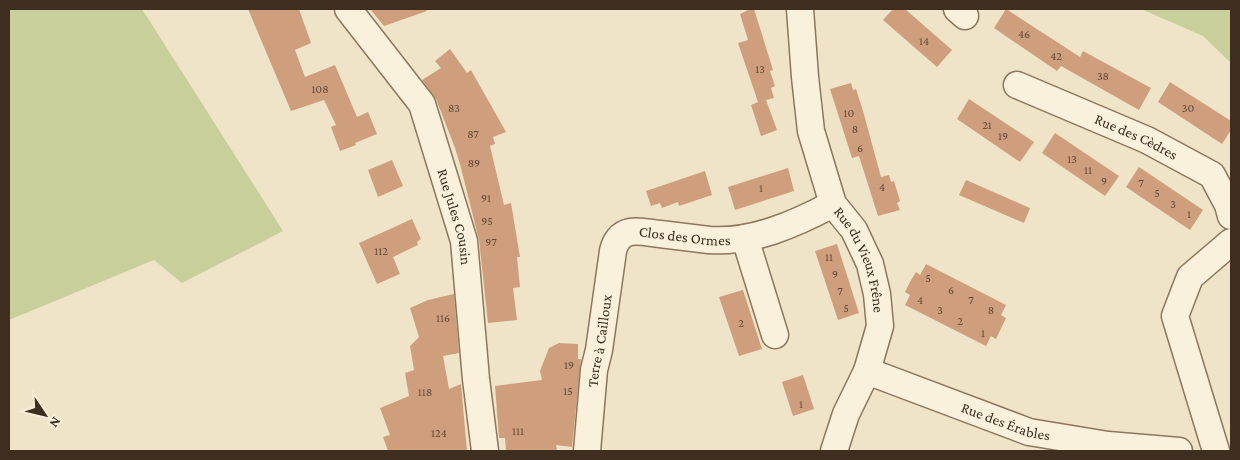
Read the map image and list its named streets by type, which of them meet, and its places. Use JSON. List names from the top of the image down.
{
  "streets": {
    "street": [
      "Rue des Cèdres",
      "Rue Jules Cousin",
      "Clos des Ormes",
      "Rue du Vieux Frêne",
      "Terre à Cailloux",
      "Rue des Érables"
    ]
  },
  "crossings": [
    ["Clos des Ormes", "Rue du Vieux Frêne"],
    ["Clos des Ormes", "Terre à Cailloux"],
    ["Rue du Vieux Frêne", "Rue des Érables"]
  ],
  "house_numbers": [
    "46",
    "14",
    "42",
    "13",
    "38",
    "108",
    "83",
    "30",
    "10",
    "21",
    "8",
    "87",
    "19",
    "6",
    "13",
    "89",
    "11",
    "9",
    "7",
    "4",
    "1",
    "5",
    "91",
    "3",
    "1",
    "95",
    "97",
    "112",
    "11",
    "9",
    "5",
    "6",
    "7",
    "4",
    "7",
    "5",
    "3",
    "8",
    "116",
    "2",
    "2",
    "1",
    "19",
    "15",
    "118",
    "1",
    "111",
    "124"
  ],
  "north": "bottom right"
}
